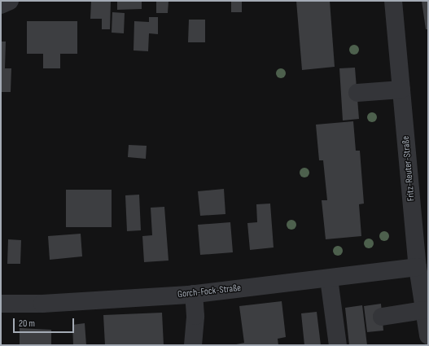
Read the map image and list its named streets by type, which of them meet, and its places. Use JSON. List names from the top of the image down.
{
  "streets": {
    "street": ["Fritz-Reuter-Straße", "Gorch-Fock-Straße"]
  },
  "crossings": [
    ["Fritz-Reuter-Straße", "Gorch-Fock-Straße"]
  ],
  "scale_bar": "20 m"
}
